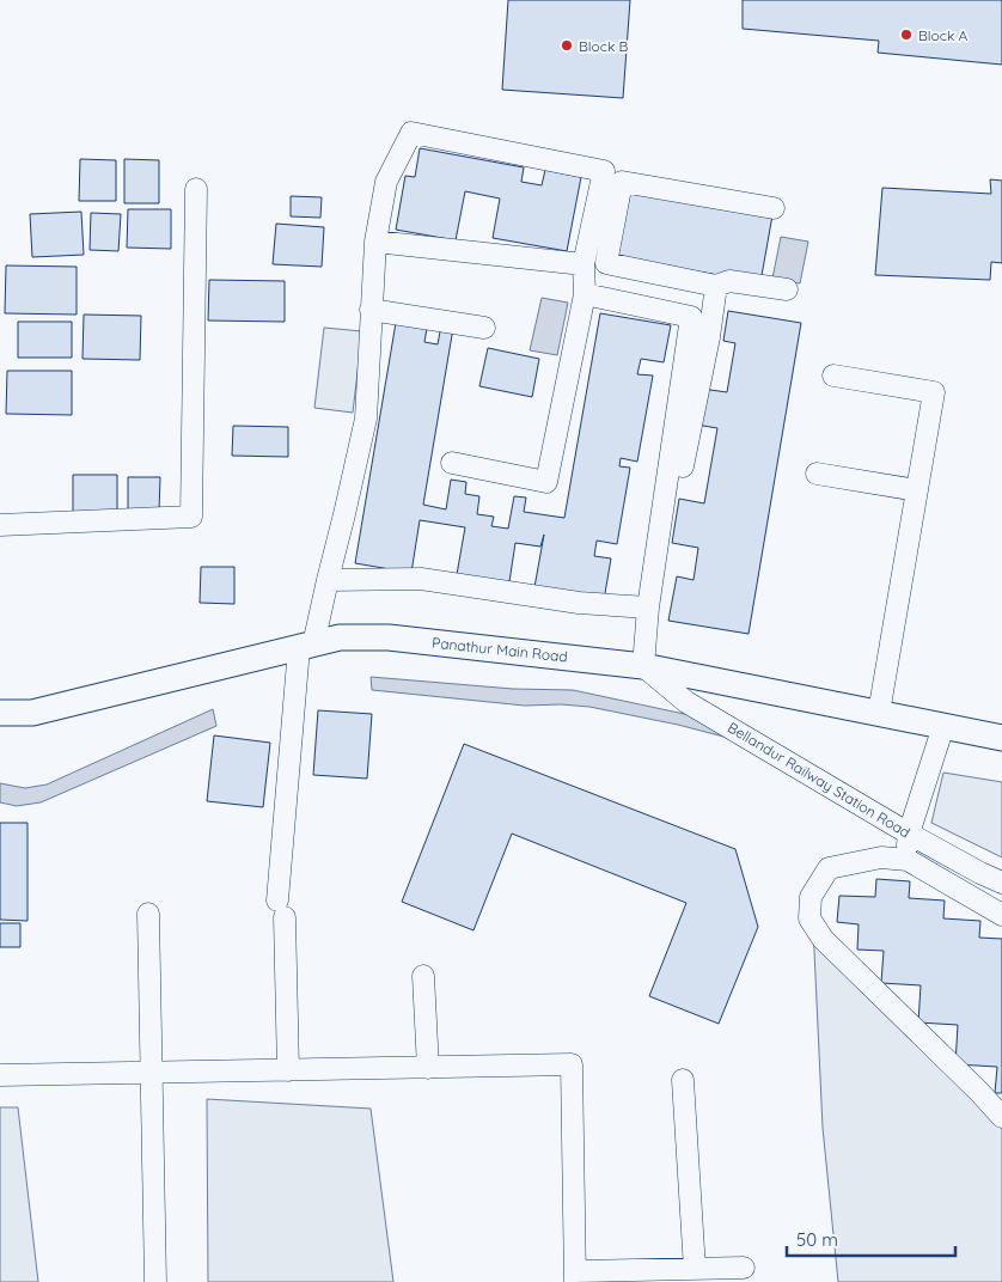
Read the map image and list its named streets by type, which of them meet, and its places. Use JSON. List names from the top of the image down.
{
  "streets": {
    "street": ["Panathur Main Road", "Bellandur Railway Station Road"]
  },
  "crossings": [
    ["Panathur Main Road", "Bellandur Railway Station Road"]
  ],
  "places": ["Block A", "Block B"],
  "scale_bar": "50 m"
}
